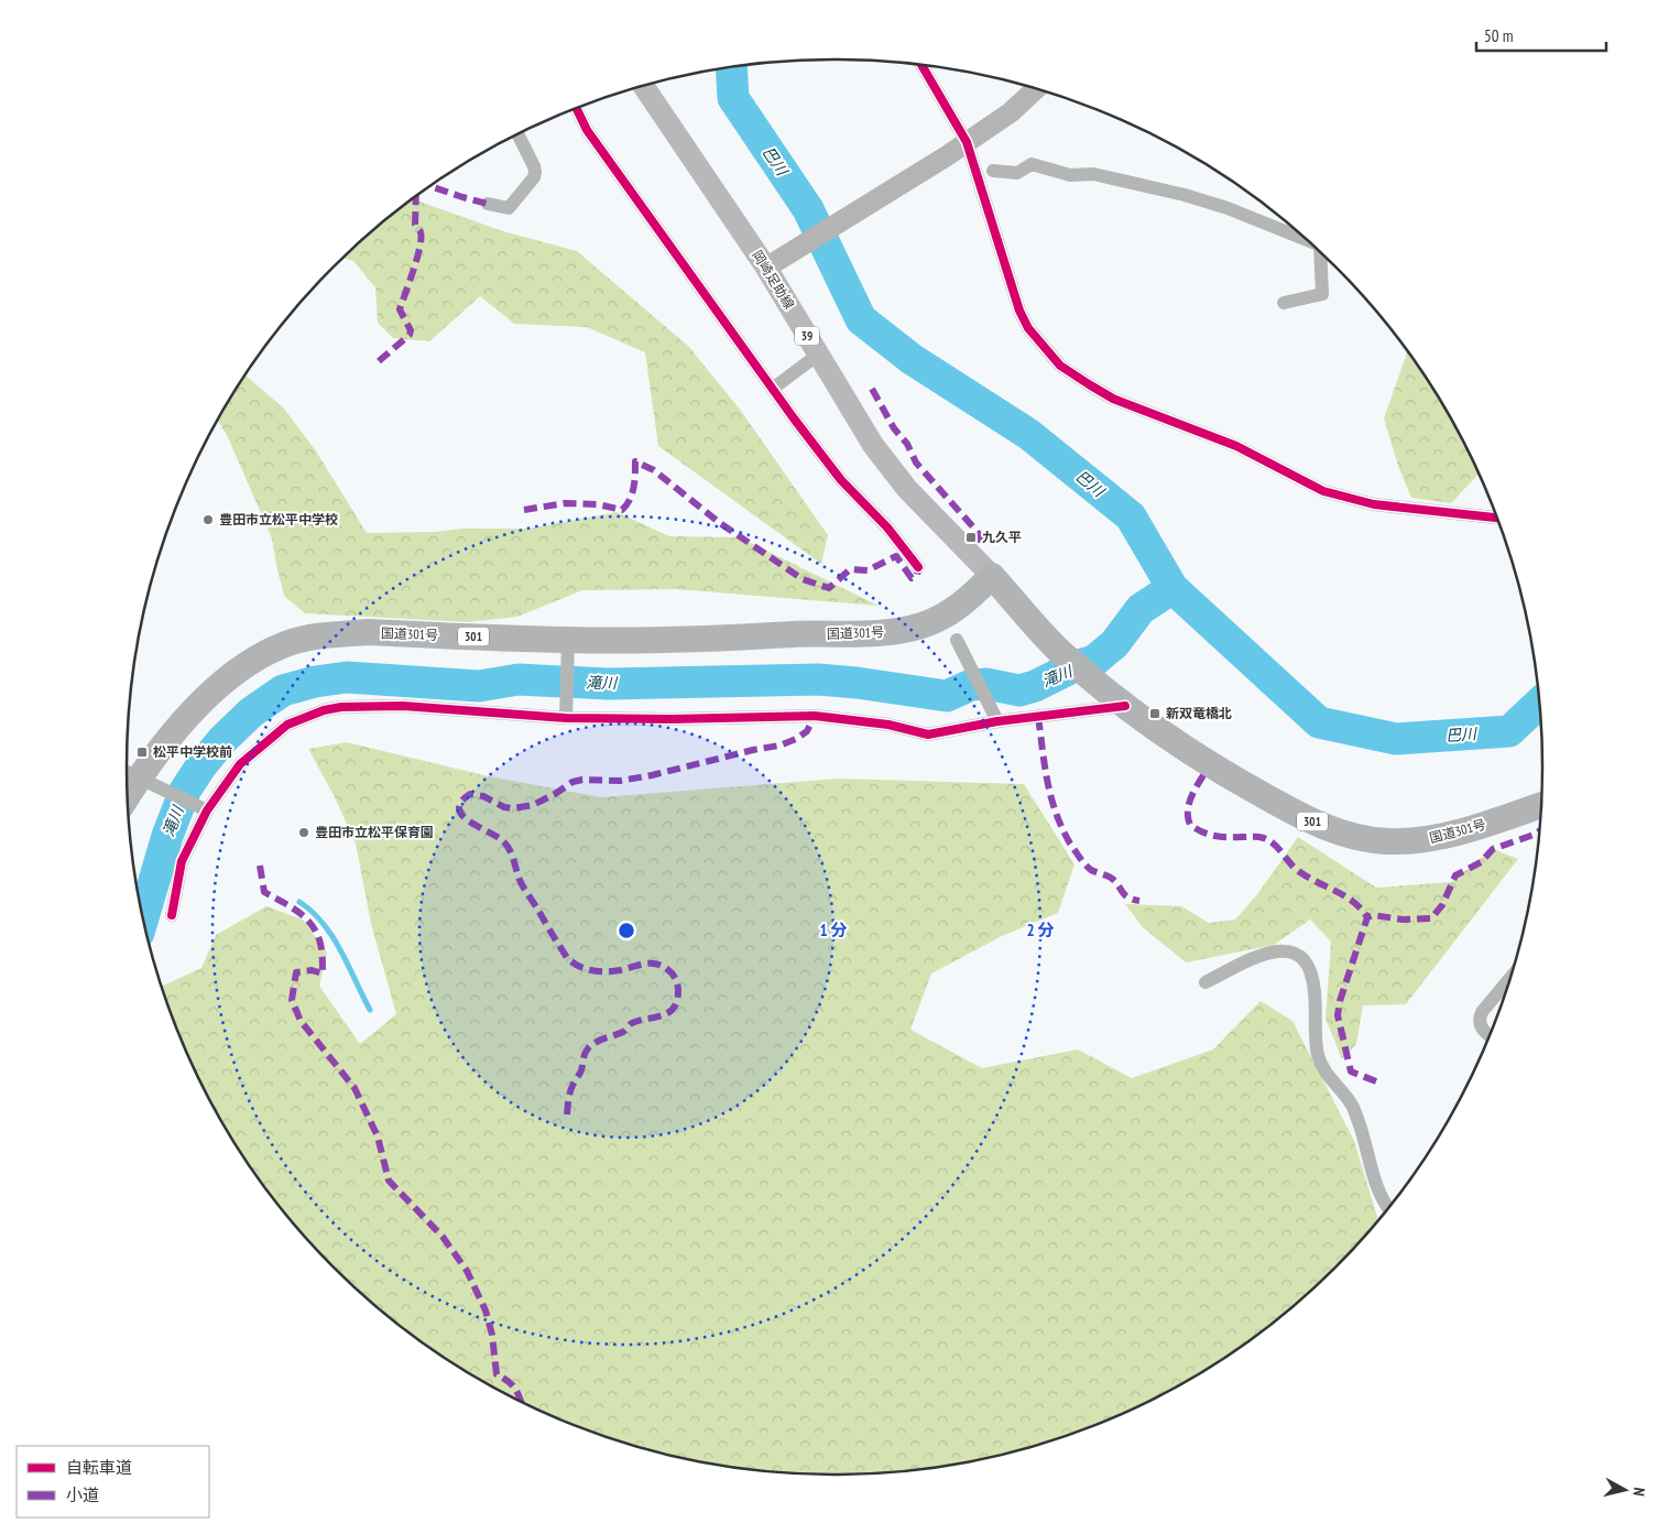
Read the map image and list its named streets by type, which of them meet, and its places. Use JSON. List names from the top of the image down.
{
  "streets": {
    "highway": ["国道301号", "301"],
    "main road": ["岡崎足助線", "39"]
  },
  "crossings": [
    ["岡崎足助線", "国道301号"]
  ],
  "water": ["巴川", "滝川"],
  "places": {
    "other": ["豊田市立松平中学校", "豊田市立松平保育園"],
    "transit": ["九久平", "新双竜橋北", "松平中学校前"]
  },
  "legend": ["自転車道", "小道"],
  "scale_bar": "50 m",
  "north": "right",
  "rings": ["1 分", "2 分"]
}
